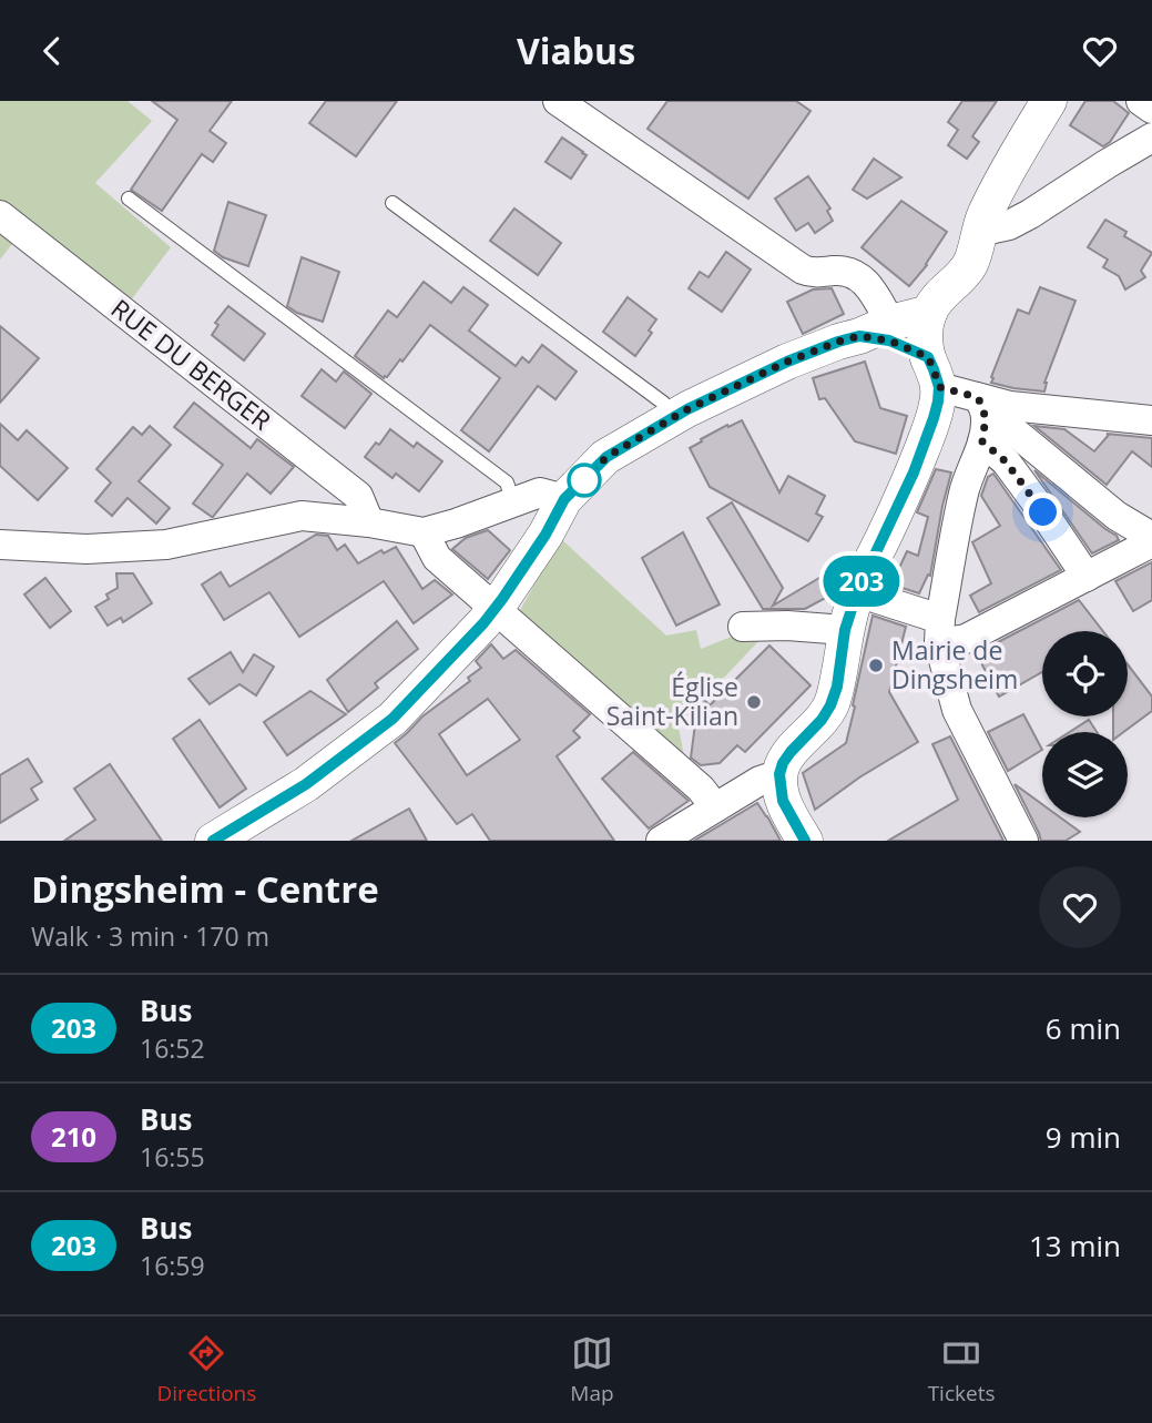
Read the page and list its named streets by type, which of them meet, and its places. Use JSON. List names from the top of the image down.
{
  "streets": {
    "street": ["RUE DU BERGER"]
  },
  "places": ["Mairie de Dingsheim", "Église Saint-Kilian"],
  "lines": ["bus line 203"],
  "page": {
    "header": "Viabus",
    "on_map": "203",
    "heading": ["Dingsheim - Centre", "Walk · 3 min · 170 m"],
    "list": [
      {
        "mark": "203",
        "name": "Bus",
        "note": "16:52",
        "value": "6 min"
      },
      {
        "mark": "210",
        "name": "Bus",
        "note": "16:55",
        "value": "9 min"
      },
      {
        "mark": "203",
        "name": "Bus",
        "note": "16:59",
        "value": "13 min"
      }
    ],
    "tabs": ["Directions", "Map", "Tickets"]
  }
}
